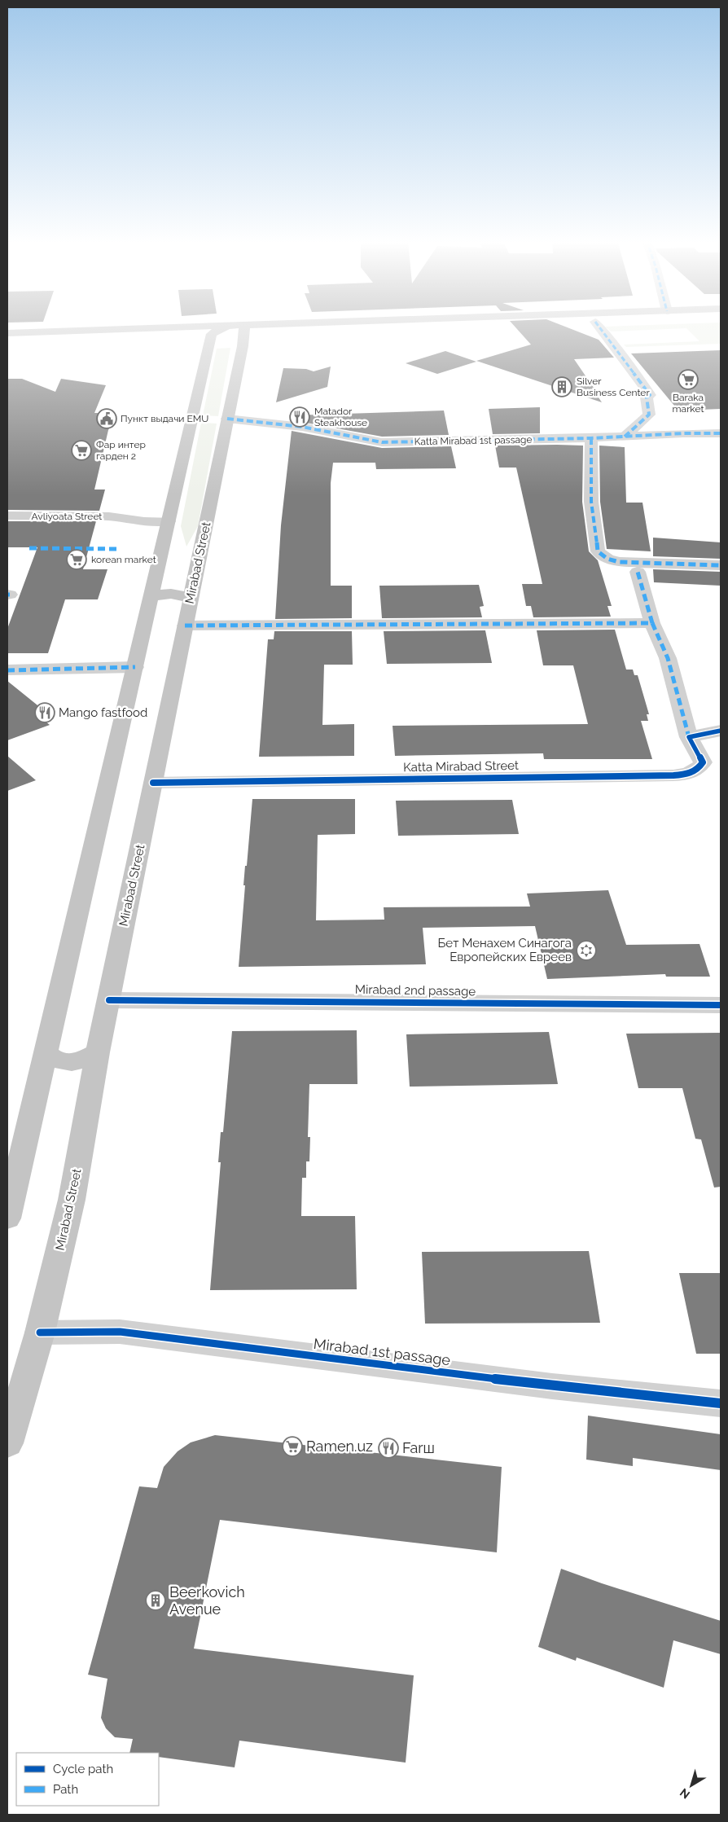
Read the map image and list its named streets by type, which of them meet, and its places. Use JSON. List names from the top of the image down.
{
  "streets": {
    "main road": ["Mirabad Street"],
    "street": [
      "Katta Mirabad 1st passage",
      "Katta Mirabad Street",
      "Mirabad 2nd passage",
      "Mirabad 1st passage"
    ]
  },
  "crossings": [
    ["Katta Mirabad 1st passage", "Mirabad Street"],
    ["Mirabad Street", "Katta Mirabad Street"],
    ["Mirabad Street", "Mirabad 2nd passage"],
    ["Mirabad Street", "Mirabad 1st passage"]
  ],
  "places": {
    "supermarket": [
      "Baraka market",
      "Фар интер гарден 2",
      "korean market",
      "Ramen.uz"
    ],
    "building": ["Silver Business Center", "Beerkovich Avenue"],
    "restaurant": ["Matador Steakhouse", "Mango fastfood", "Farш"],
    "public building": ["Пункт выдачи EMU"],
    "synagogue": ["Бет Менахем Синагога Европейских Евреев"]
  },
  "legend": ["Cycle path", "Path"],
  "north": "bottom left"
}
